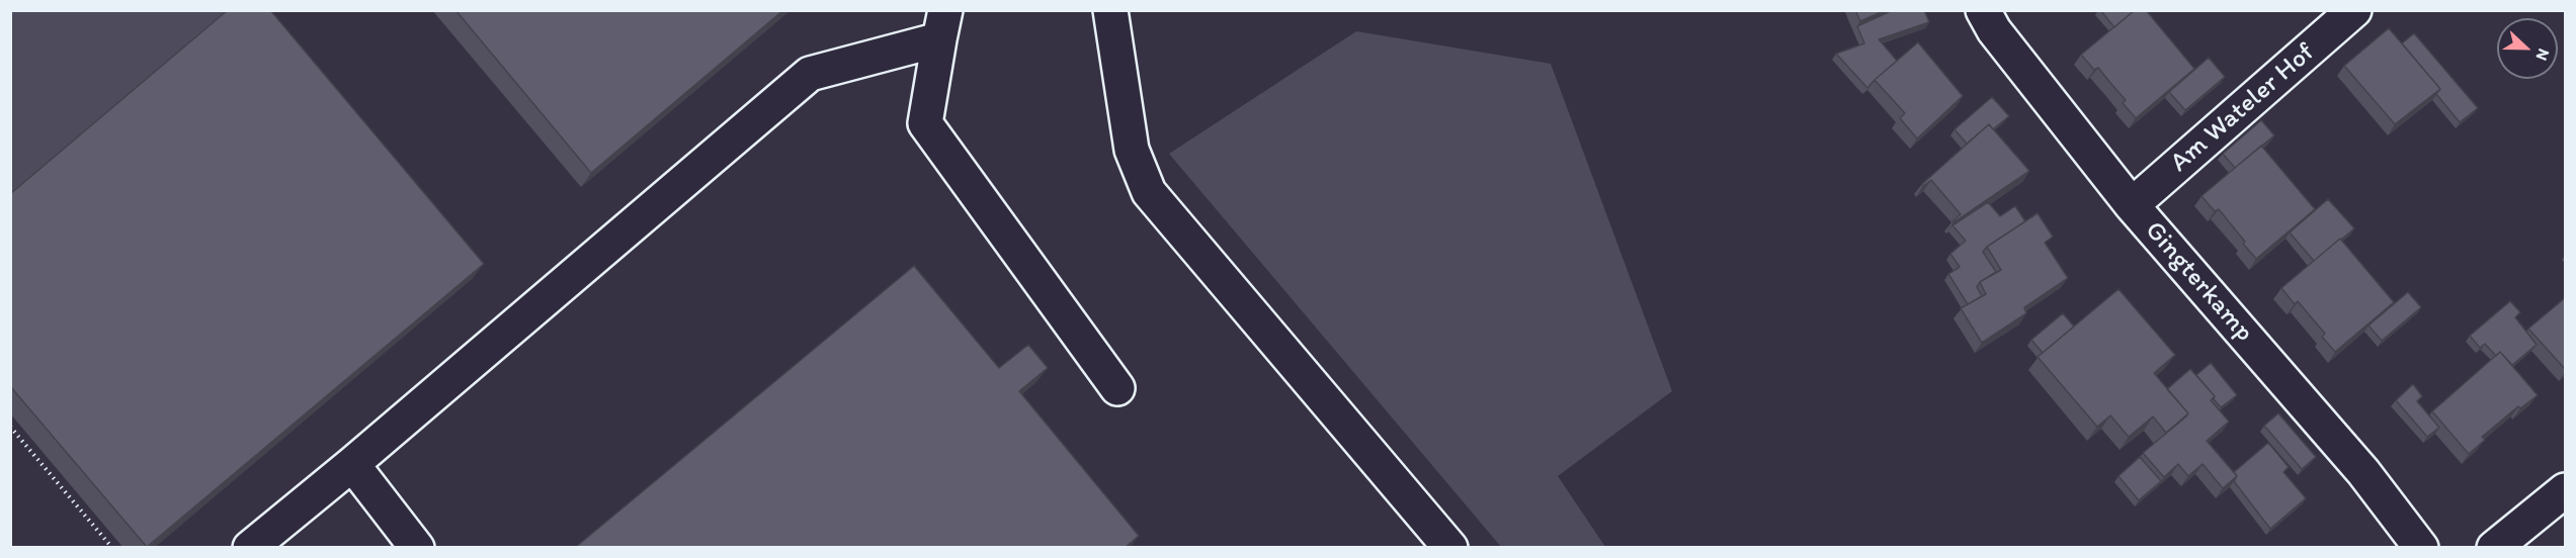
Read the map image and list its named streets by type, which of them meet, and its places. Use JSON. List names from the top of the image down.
{
  "streets": {
    "street": ["Am Wateler Hof", "Gingterkamp"]
  },
  "crossings": [
    ["Am Wateler Hof", "Gingterkamp"]
  ],
  "north": "right"
}
